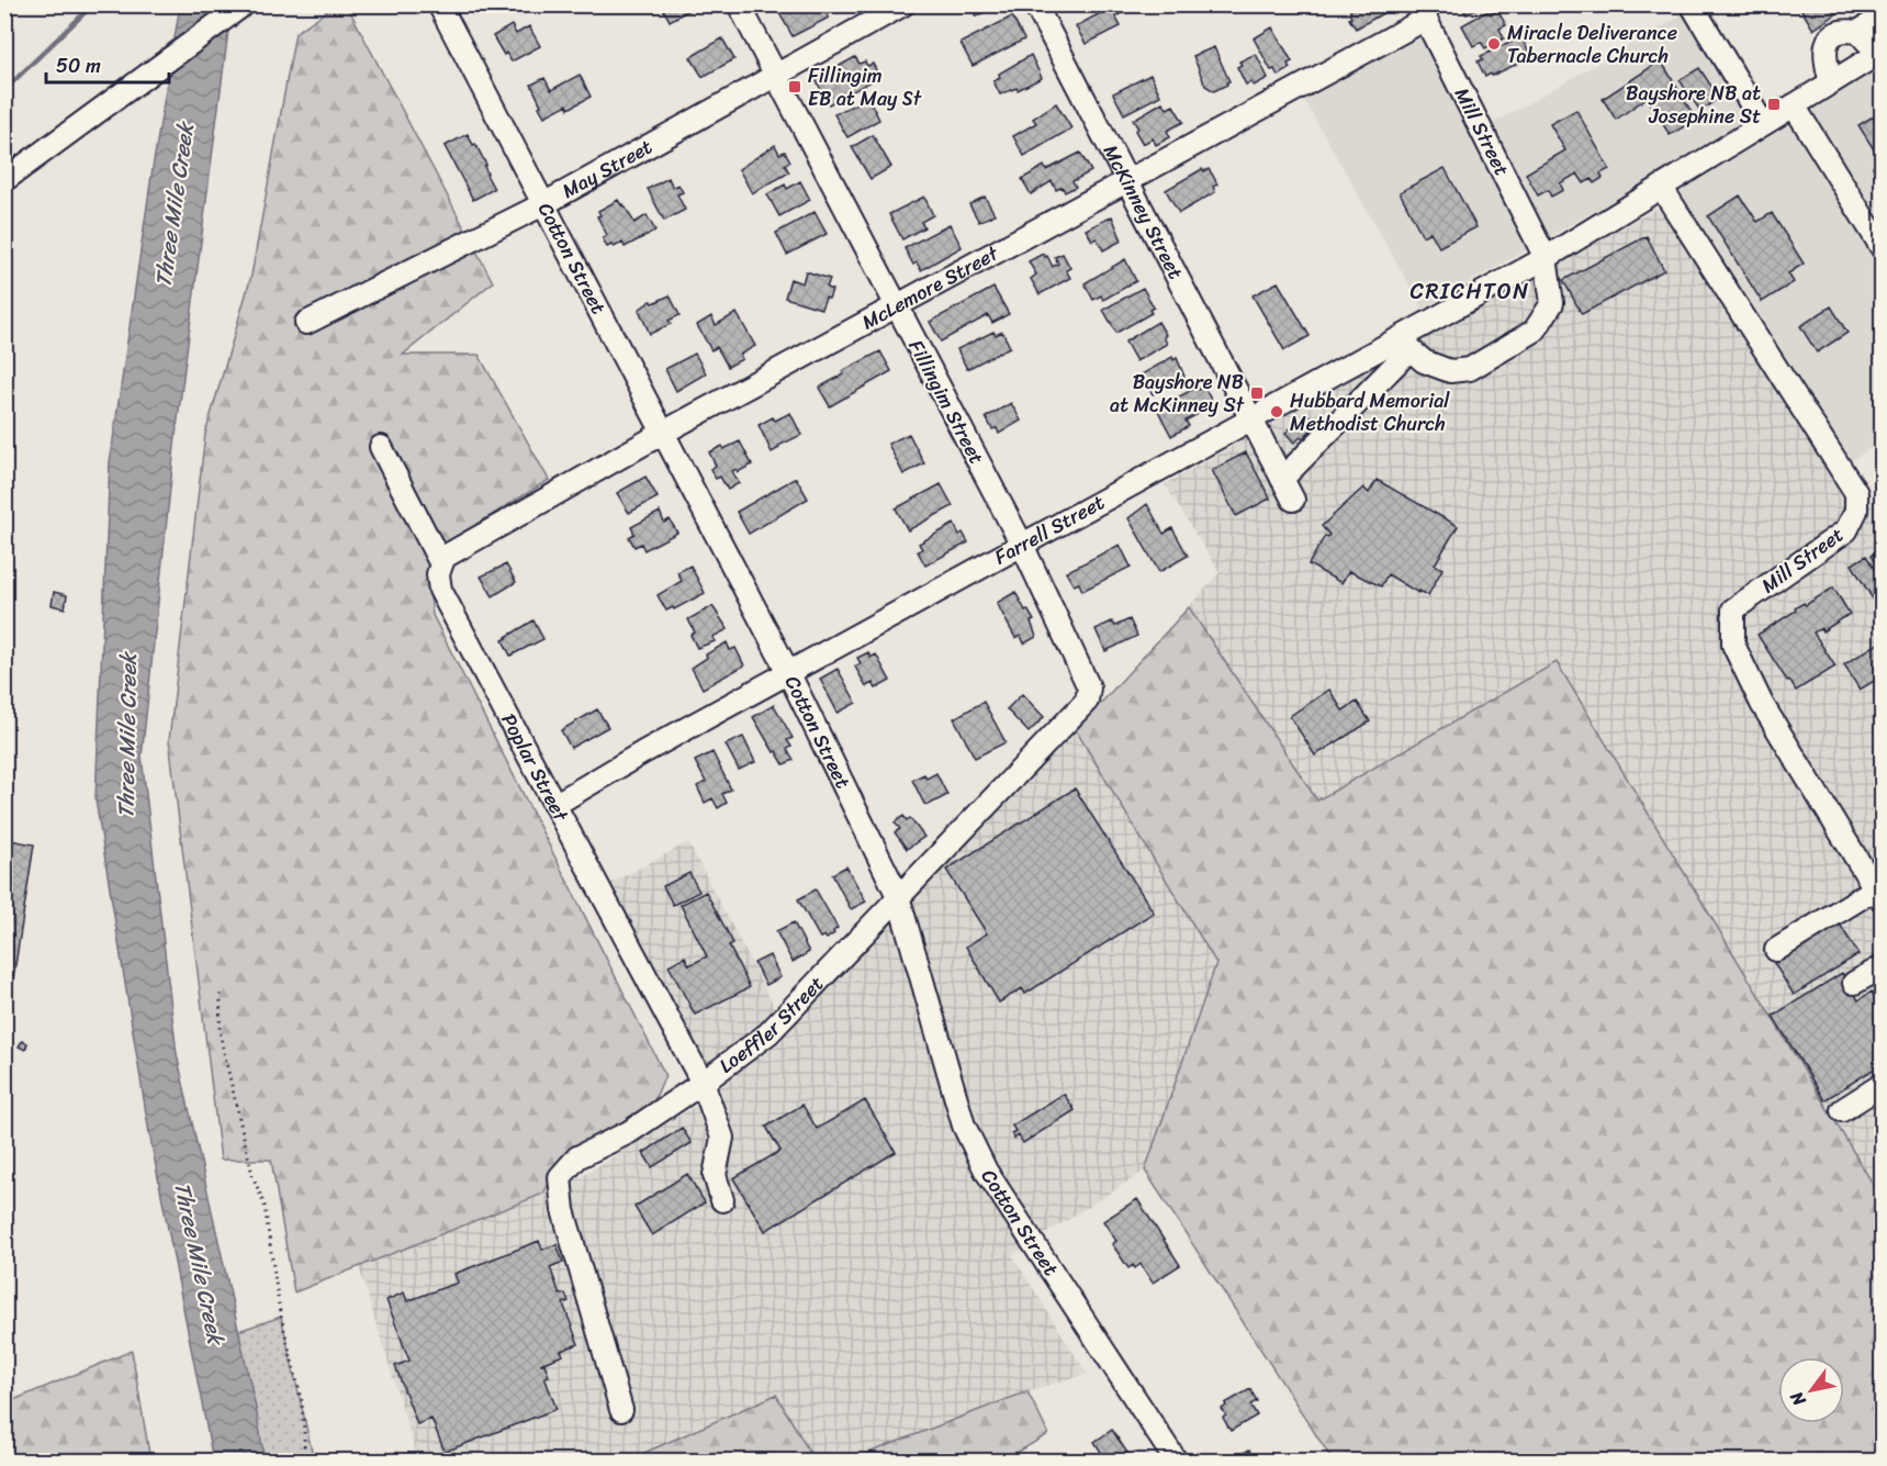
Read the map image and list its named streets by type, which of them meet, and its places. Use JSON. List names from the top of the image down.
{
  "streets": {
    "street": [
      "Mill Street",
      "May Street",
      "McKinney Street",
      "Cotton Street",
      "McLemore Street",
      "Fillingim Street",
      "Farrell Street",
      "Poplar Street",
      "Loeffler Street"
    ]
  },
  "crossings": [
    ["Mill Street", "McLemore Street"],
    ["Mill Street", "Farrell Street"],
    ["May Street", "Cotton Street"],
    ["May Street", "Fillingim Street"],
    ["McKinney Street", "McLemore Street"],
    ["McKinney Street", "Farrell Street"],
    ["Cotton Street", "McLemore Street"],
    ["Cotton Street", "Farrell Street"],
    ["Cotton Street", "Loeffler Street"],
    ["McLemore Street", "Fillingim Street"],
    ["McLemore Street", "Poplar Street"],
    ["Fillingim Street", "Farrell Street"],
    ["Fillingim Street", "Loeffler Street"],
    ["Farrell Street", "Poplar Street"],
    ["Poplar Street", "Loeffler Street"]
  ],
  "districts": ["CRICHTON"],
  "water": ["Three Mile Creek"],
  "places": {
    "other": ["Miracle Deliverance Tabernacle Church", "Hubbard Memorial Methodist Church"],
    "transit": ["Fillingim EB at May St", "Bayshore NB at Josephine St", "Bayshore NB at McKinney St"]
  },
  "scale_bar": "50 m",
  "north": "bottom left"
}
